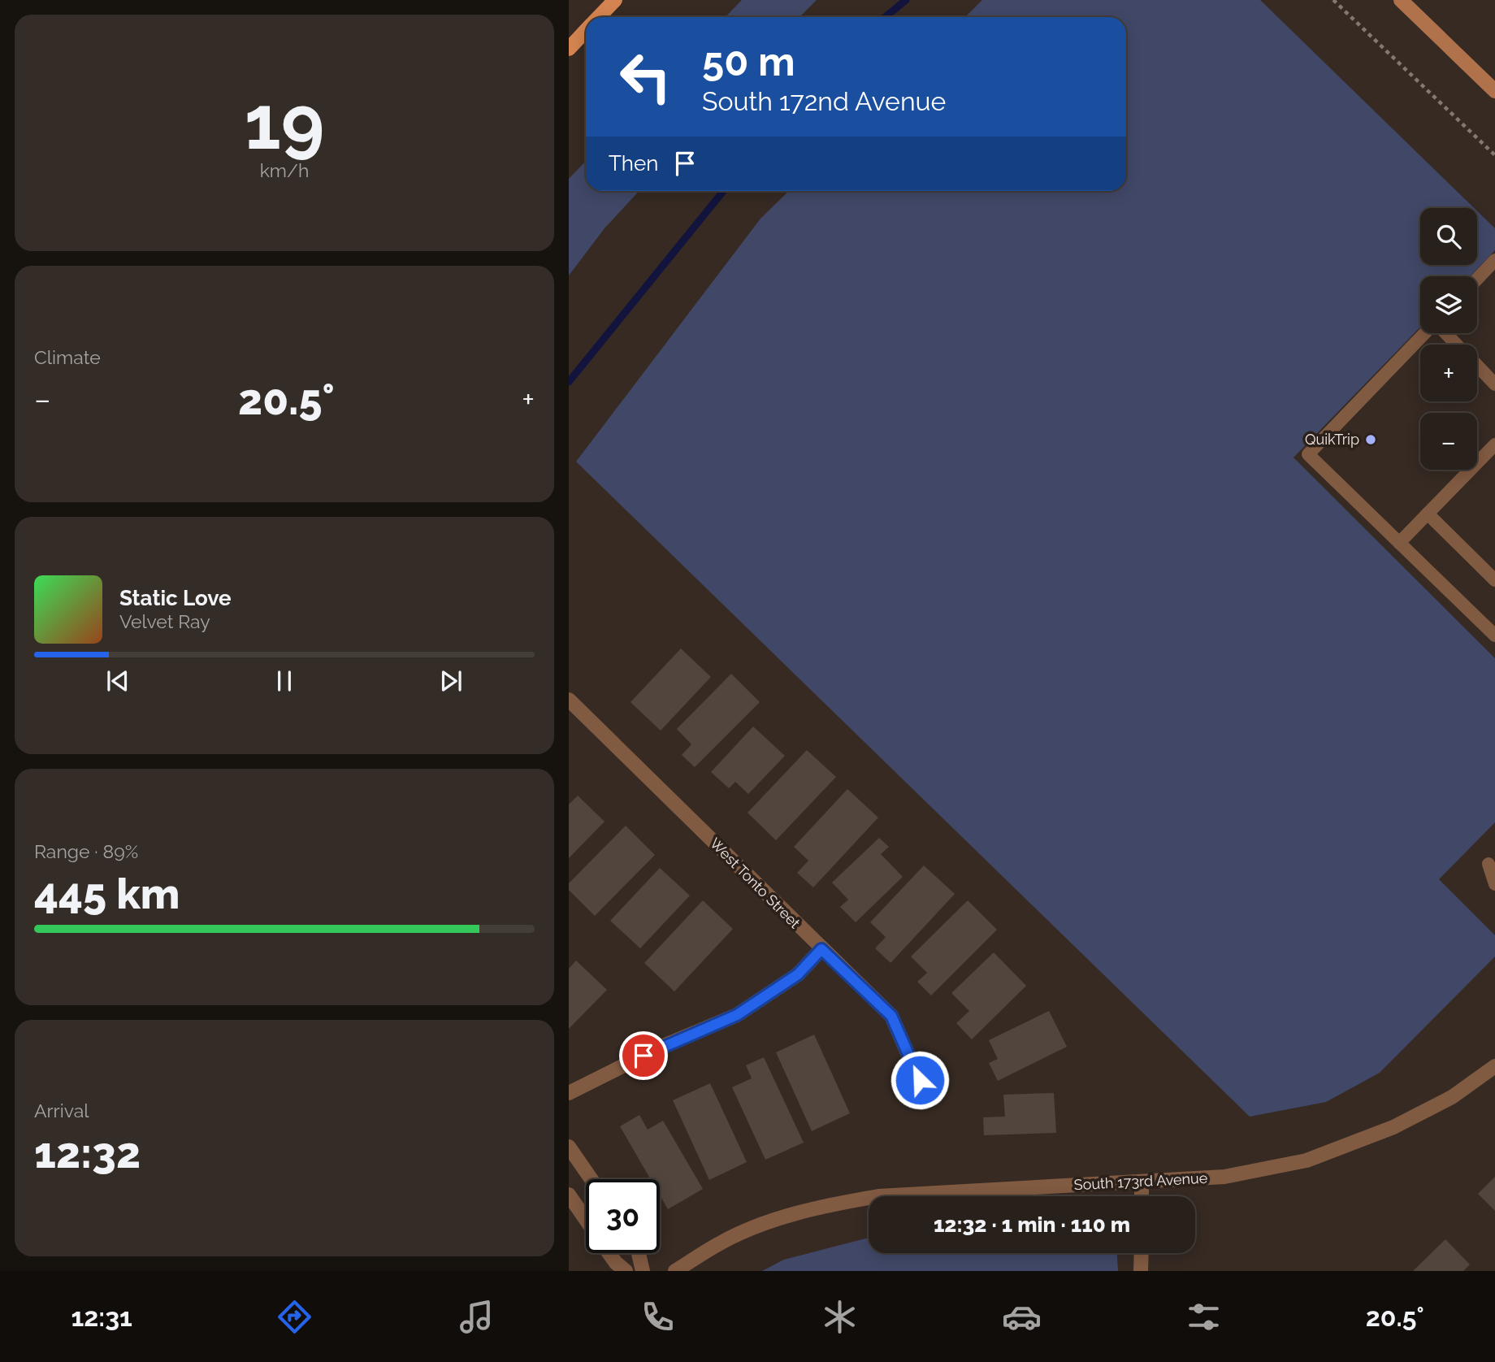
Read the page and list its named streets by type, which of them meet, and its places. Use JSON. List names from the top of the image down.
{
  "streets": {
    "street": ["West Tonto Street", "South 173rd Avenue"]
  },
  "places": ["QuikTrip"],
  "page": {
    "tile": [
      ["19", "km/h"],
      "Climate",
      ["Range · 89%", "445 km"],
      ["Arrival", "12:32"]
    ],
    "turn": ["50 m", "South 172nd Avenue"],
    "then": "Then",
    "map_buttons": ["+", "−"],
    "heat": ["−", "20.5°", "+"],
    "song": ["Static Love", "Velvet Ray"],
    "limit": "30",
    "trip": "12:32 · 1 min · 110 m",
    "tabs": ["12:31", "20.5°"]
  }
}
